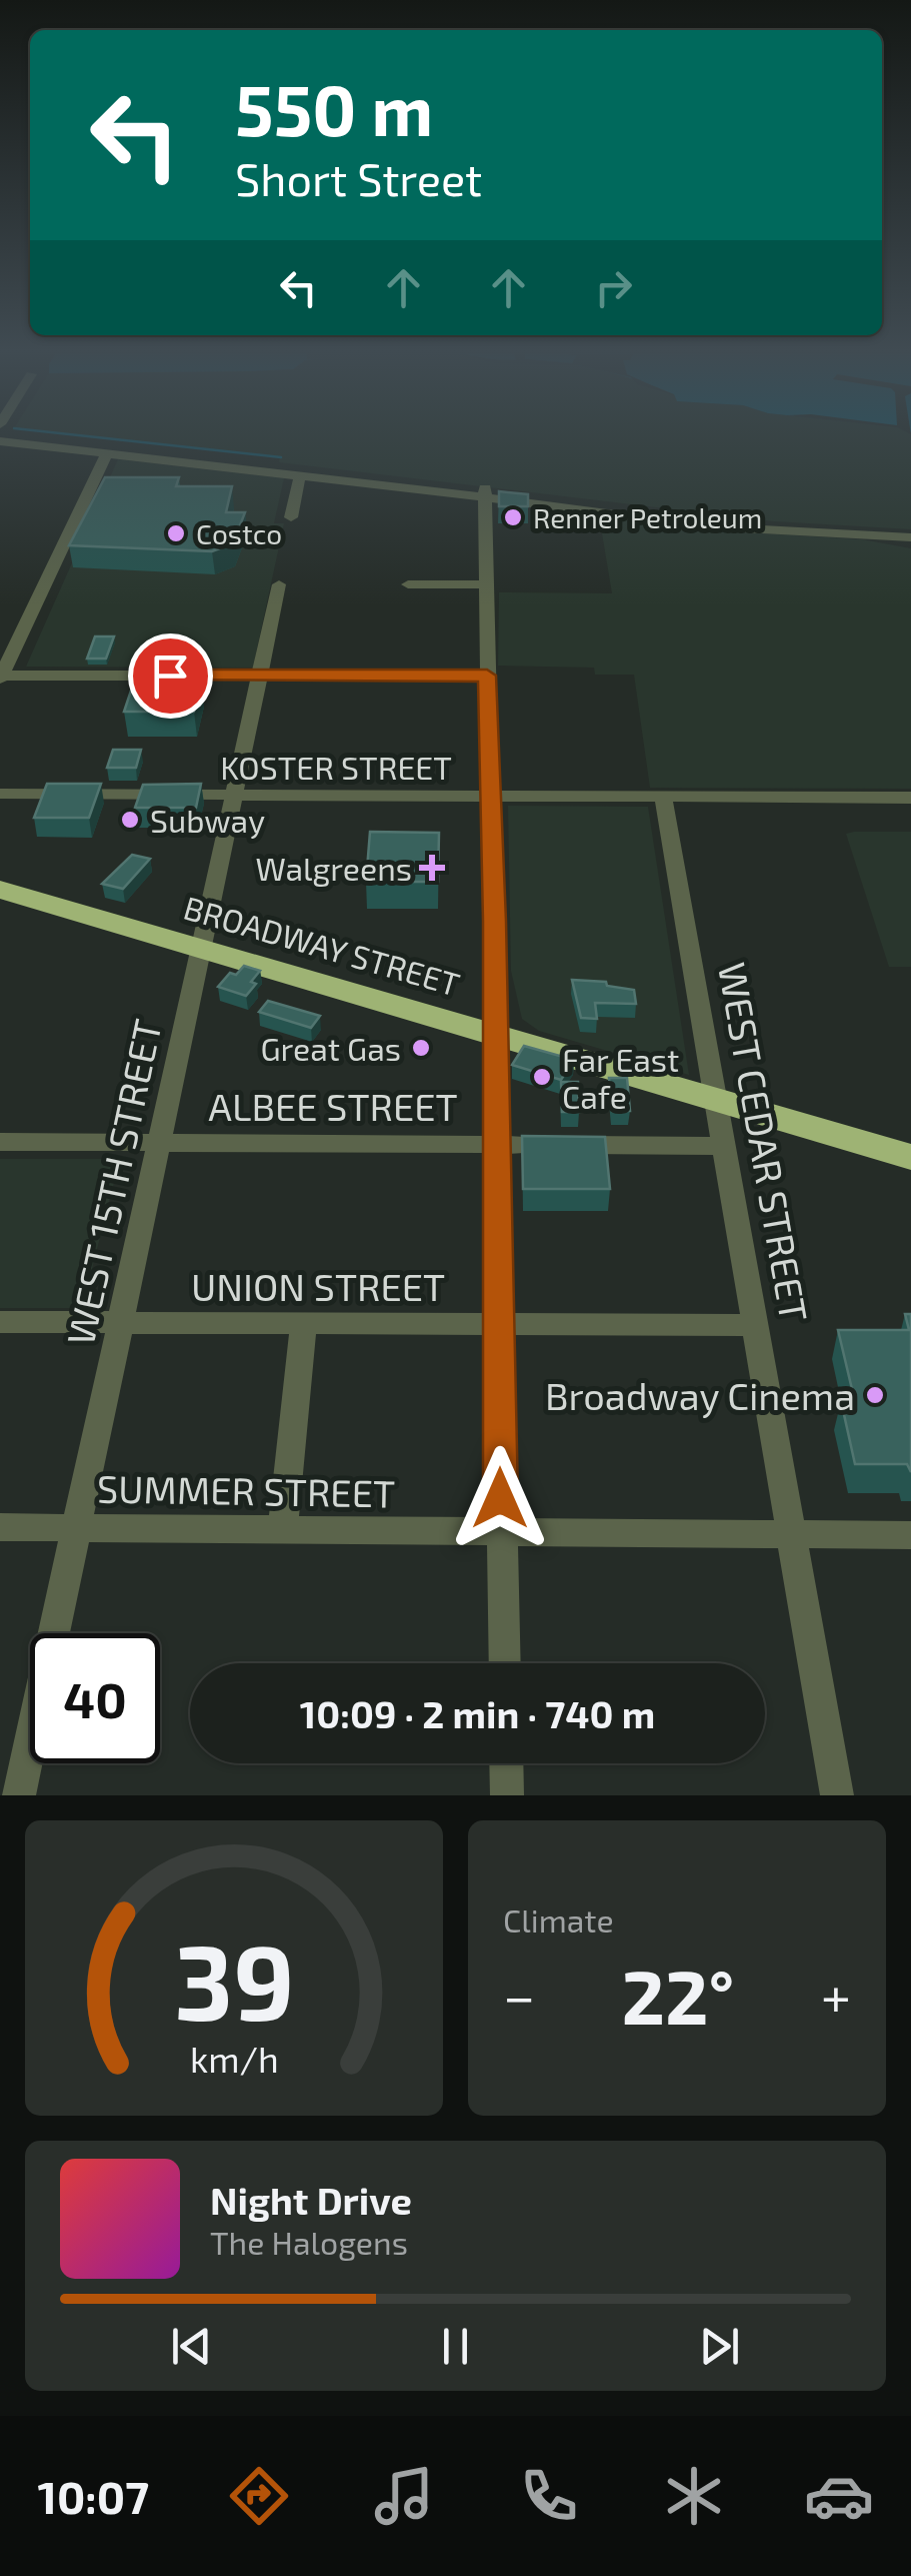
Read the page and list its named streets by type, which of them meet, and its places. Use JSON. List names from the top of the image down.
{
  "streets": {
    "highway": ["BROADWAY STREET"],
    "street": [
      "KOSTER STREET",
      "ALBEE STREET",
      "WEST CEDAR STREET",
      "WEST 15TH STREET",
      "UNION STREET",
      "SUMMER STREET"
    ]
  },
  "crossings": [
    ["KOSTER STREET", "WEST CEDAR STREET"],
    ["KOSTER STREET", "WEST 15TH STREET"],
    ["BROADWAY STREET", "WEST CEDAR STREET"],
    ["BROADWAY STREET", "WEST 15TH STREET"],
    ["ALBEE STREET", "WEST CEDAR STREET"],
    ["ALBEE STREET", "WEST 15TH STREET"],
    ["WEST CEDAR STREET", "UNION STREET"],
    ["WEST CEDAR STREET", "SUMMER STREET"],
    ["WEST 15TH STREET", "UNION STREET"],
    ["WEST 15TH STREET", "SUMMER STREET"]
  ],
  "places": {
    "other": [
      "Renner Petroleum",
      "Costco",
      "Subway",
      "Great Gas",
      "Far East Cafe",
      "Broadway Cinema"
    ],
    "health": ["Walgreens"]
  },
  "page": {
    "turn": ["550 m", "Short Street"],
    "limit": "40",
    "trip": "10:09 · 2 min · 740 m",
    "tile": "Climate",
    "heat": ["−", "22°", "+"],
    "song": ["Night Drive", "The Halogens"],
    "tabs": "10:07",
    "gauge": ["39", "km/h"]
  }
}
